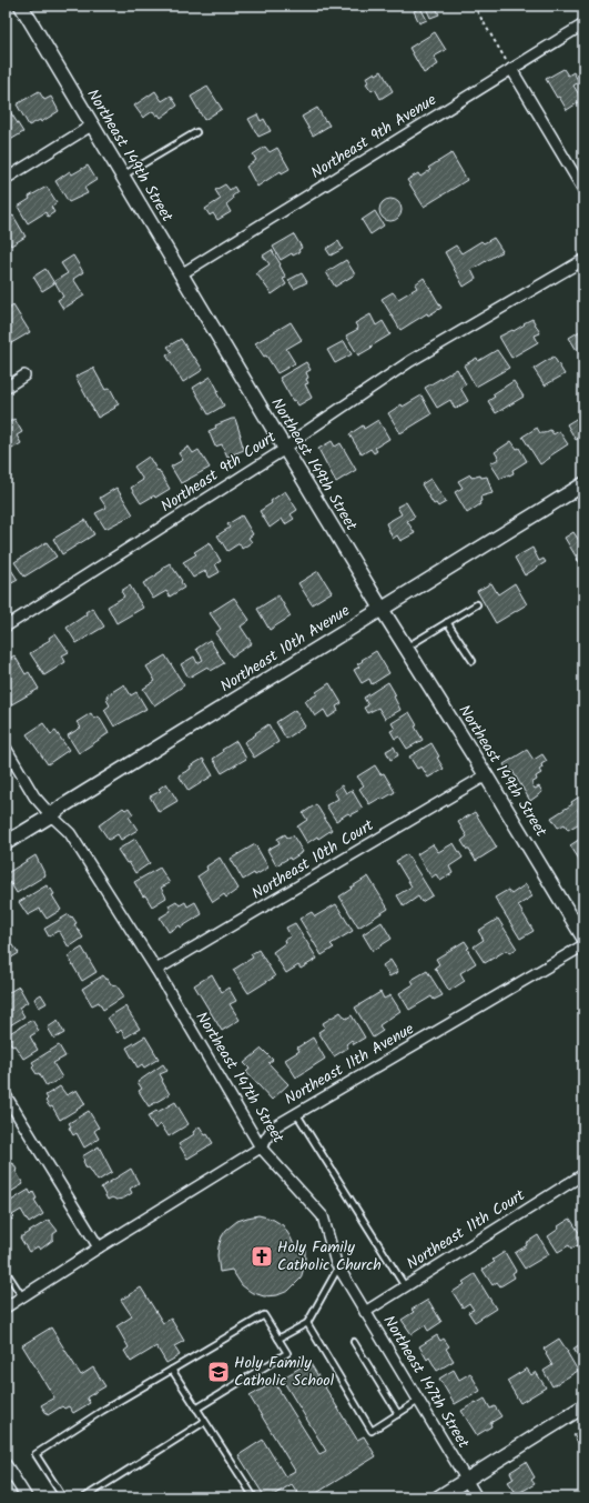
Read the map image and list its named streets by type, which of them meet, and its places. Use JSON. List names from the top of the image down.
{
  "streets": {
    "street": [
      "Northeast 9th Avenue",
      "Northeast 149th Street",
      "Northeast 9th Court",
      "Northeast 10th Avenue",
      "Northeast 10th Court",
      "Northeast 11th Avenue",
      "Northeast 147th Street",
      "Northeast 11th Court"
    ]
  },
  "crossings": [
    ["Northeast 9th Avenue", "Northeast 149th Street"],
    ["Northeast 149th Street", "Northeast 9th Court"],
    ["Northeast 149th Street", "Northeast 10th Avenue"],
    ["Northeast 149th Street", "Northeast 10th Court"],
    ["Northeast 10th Avenue", "Northeast 147th Street"],
    ["Northeast 10th Court", "Northeast 147th Street"],
    ["Northeast 11th Avenue", "Northeast 147th Street"],
    ["Northeast 147th Street", "Northeast 11th Court"]
  ],
  "places": {
    "church": ["Holy Family Catholic Church"],
    "school or university": ["Holy Family Catholic School"]
  }
}
